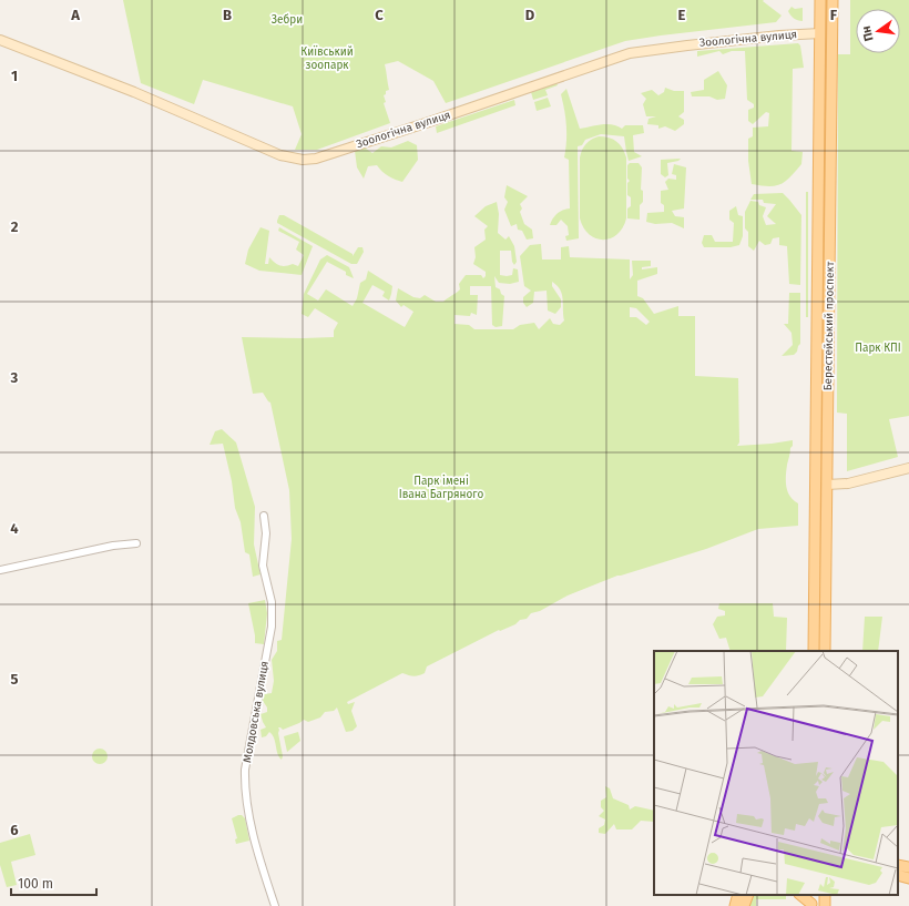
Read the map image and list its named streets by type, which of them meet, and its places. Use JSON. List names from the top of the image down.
{
  "streets": {
    "main road": ["Берестейський проспект"],
    "street": ["Зоологічна вулиця", "Молдовська вулиця"]
  },
  "crossings": [
    ["Зоологічна вулиця", "Берестейський проспект"]
  ],
  "parks": [
    "Зебри",
    "Київський зоопарк",
    "Парк КПІ",
    "Парк імені Івана Багряного"
  ],
  "scale_bar": "100 m",
  "north": "left",
  "grid": {
    "columns": [
      "A",
      "B",
      "C",
      "D",
      "E",
      "F"
    ],
    "rows": [
      "1",
      "2",
      "3",
      "4",
      "5",
      "6"
    ]
  }
}
